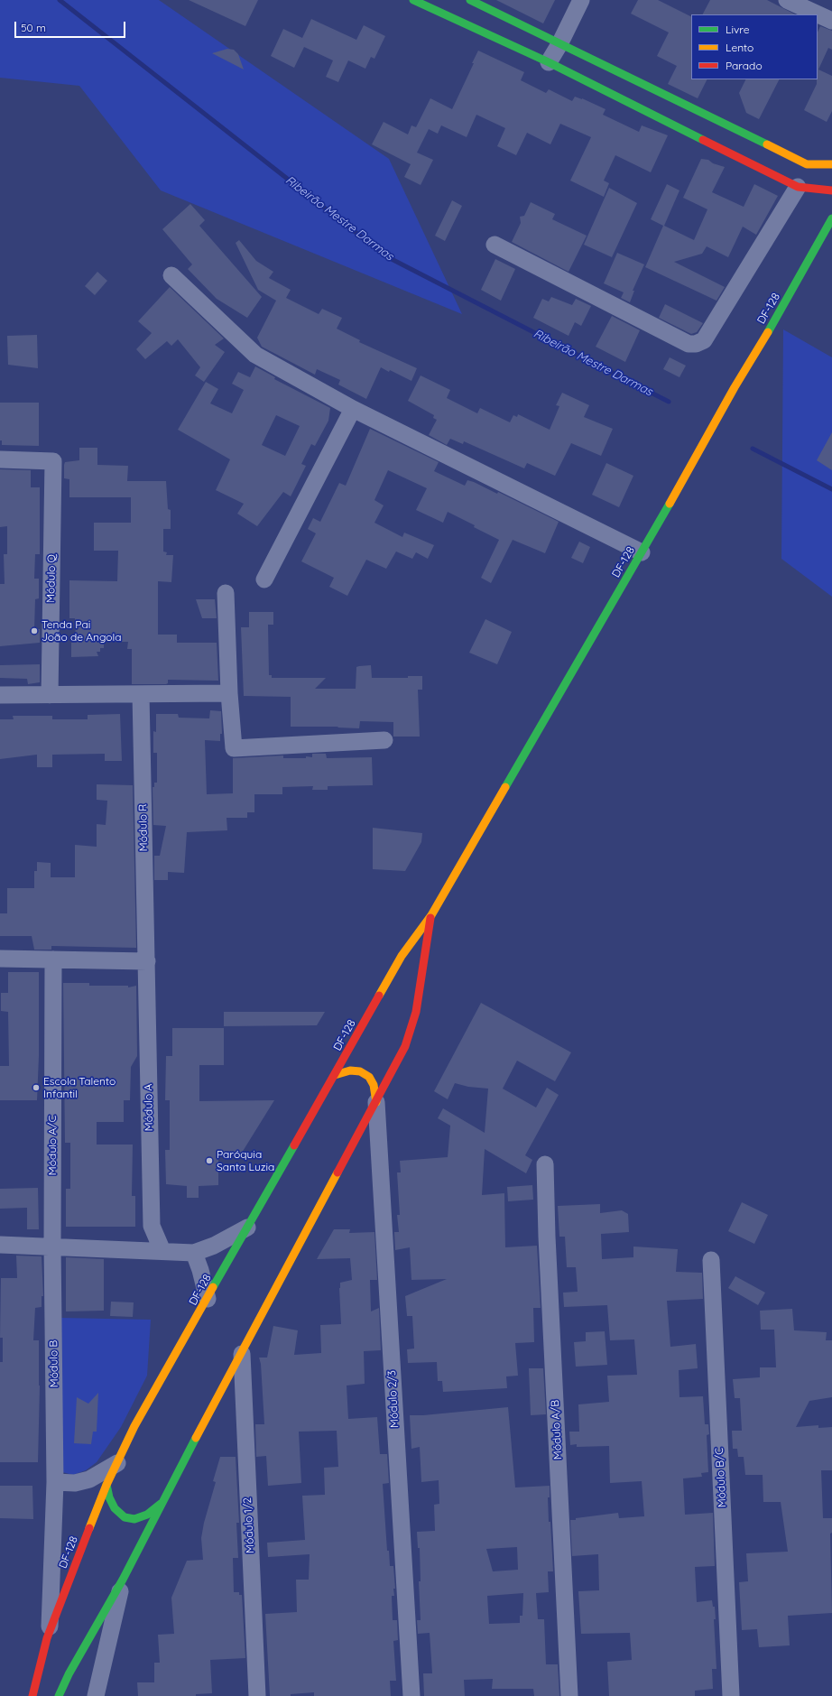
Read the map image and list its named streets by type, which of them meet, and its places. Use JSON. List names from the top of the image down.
{
  "streets": {
    "main road": ["DF-128"],
    "street": [
      "Módulo Q",
      "Módulo R",
      "Módulo A",
      "Módulo A/C",
      "Módulo B",
      "Módulo 2/3",
      "Módulo A/B",
      "Módulo B/C",
      "Módulo 1/2"
    ]
  },
  "crossings": [
    ["DF-128", "Módulo B"],
    ["DF-128", "Módulo 2/3"],
    ["DF-128", "Módulo 1/2"],
    ["Módulo R", "Módulo A"],
    ["Módulo A/C", "Módulo B"]
  ],
  "water": ["Ribeirão Mestre Darmas"],
  "places": ["Tenda Pai João de Angola", "Escola Talento Infantil", "Paróquia Santa Luzia"],
  "legend": ["Livre", "Lento", "Parado"],
  "scale_bar": "50 m"
}
